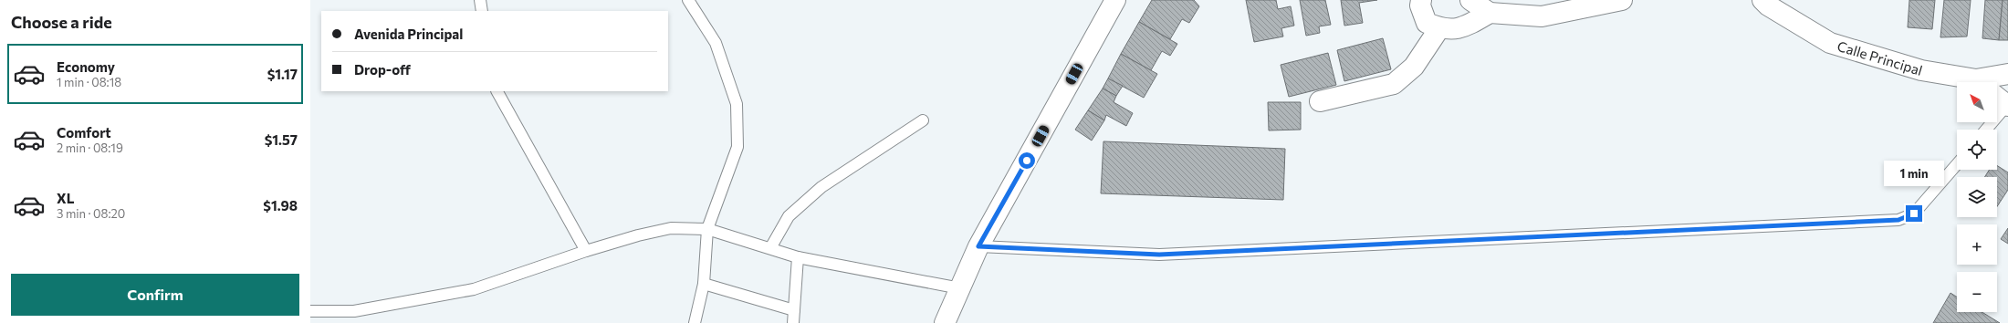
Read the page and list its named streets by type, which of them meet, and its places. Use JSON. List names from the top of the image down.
{
  "streets": {
    "street": ["Calle Principal"]
  },
  "north": "top left",
  "page": {
    "heading": "Choose a ride",
    "banner": ["Avenida Principal", "Drop-off"],
    "list": [
      {
        "name": "Economy",
        "note": "1 min · 08:18",
        "value": "$1.17"
      },
      {
        "name": "Comfort",
        "note": "2 min · 08:19",
        "value": "$1.57"
      },
      {
        "name": "XL",
        "note": "3 min · 08:20",
        "value": "$1.98"
      }
    ],
    "map_buttons": ["+", "−"],
    "bubble": "1 min",
    "buttons": "Confirm"
  }
}
